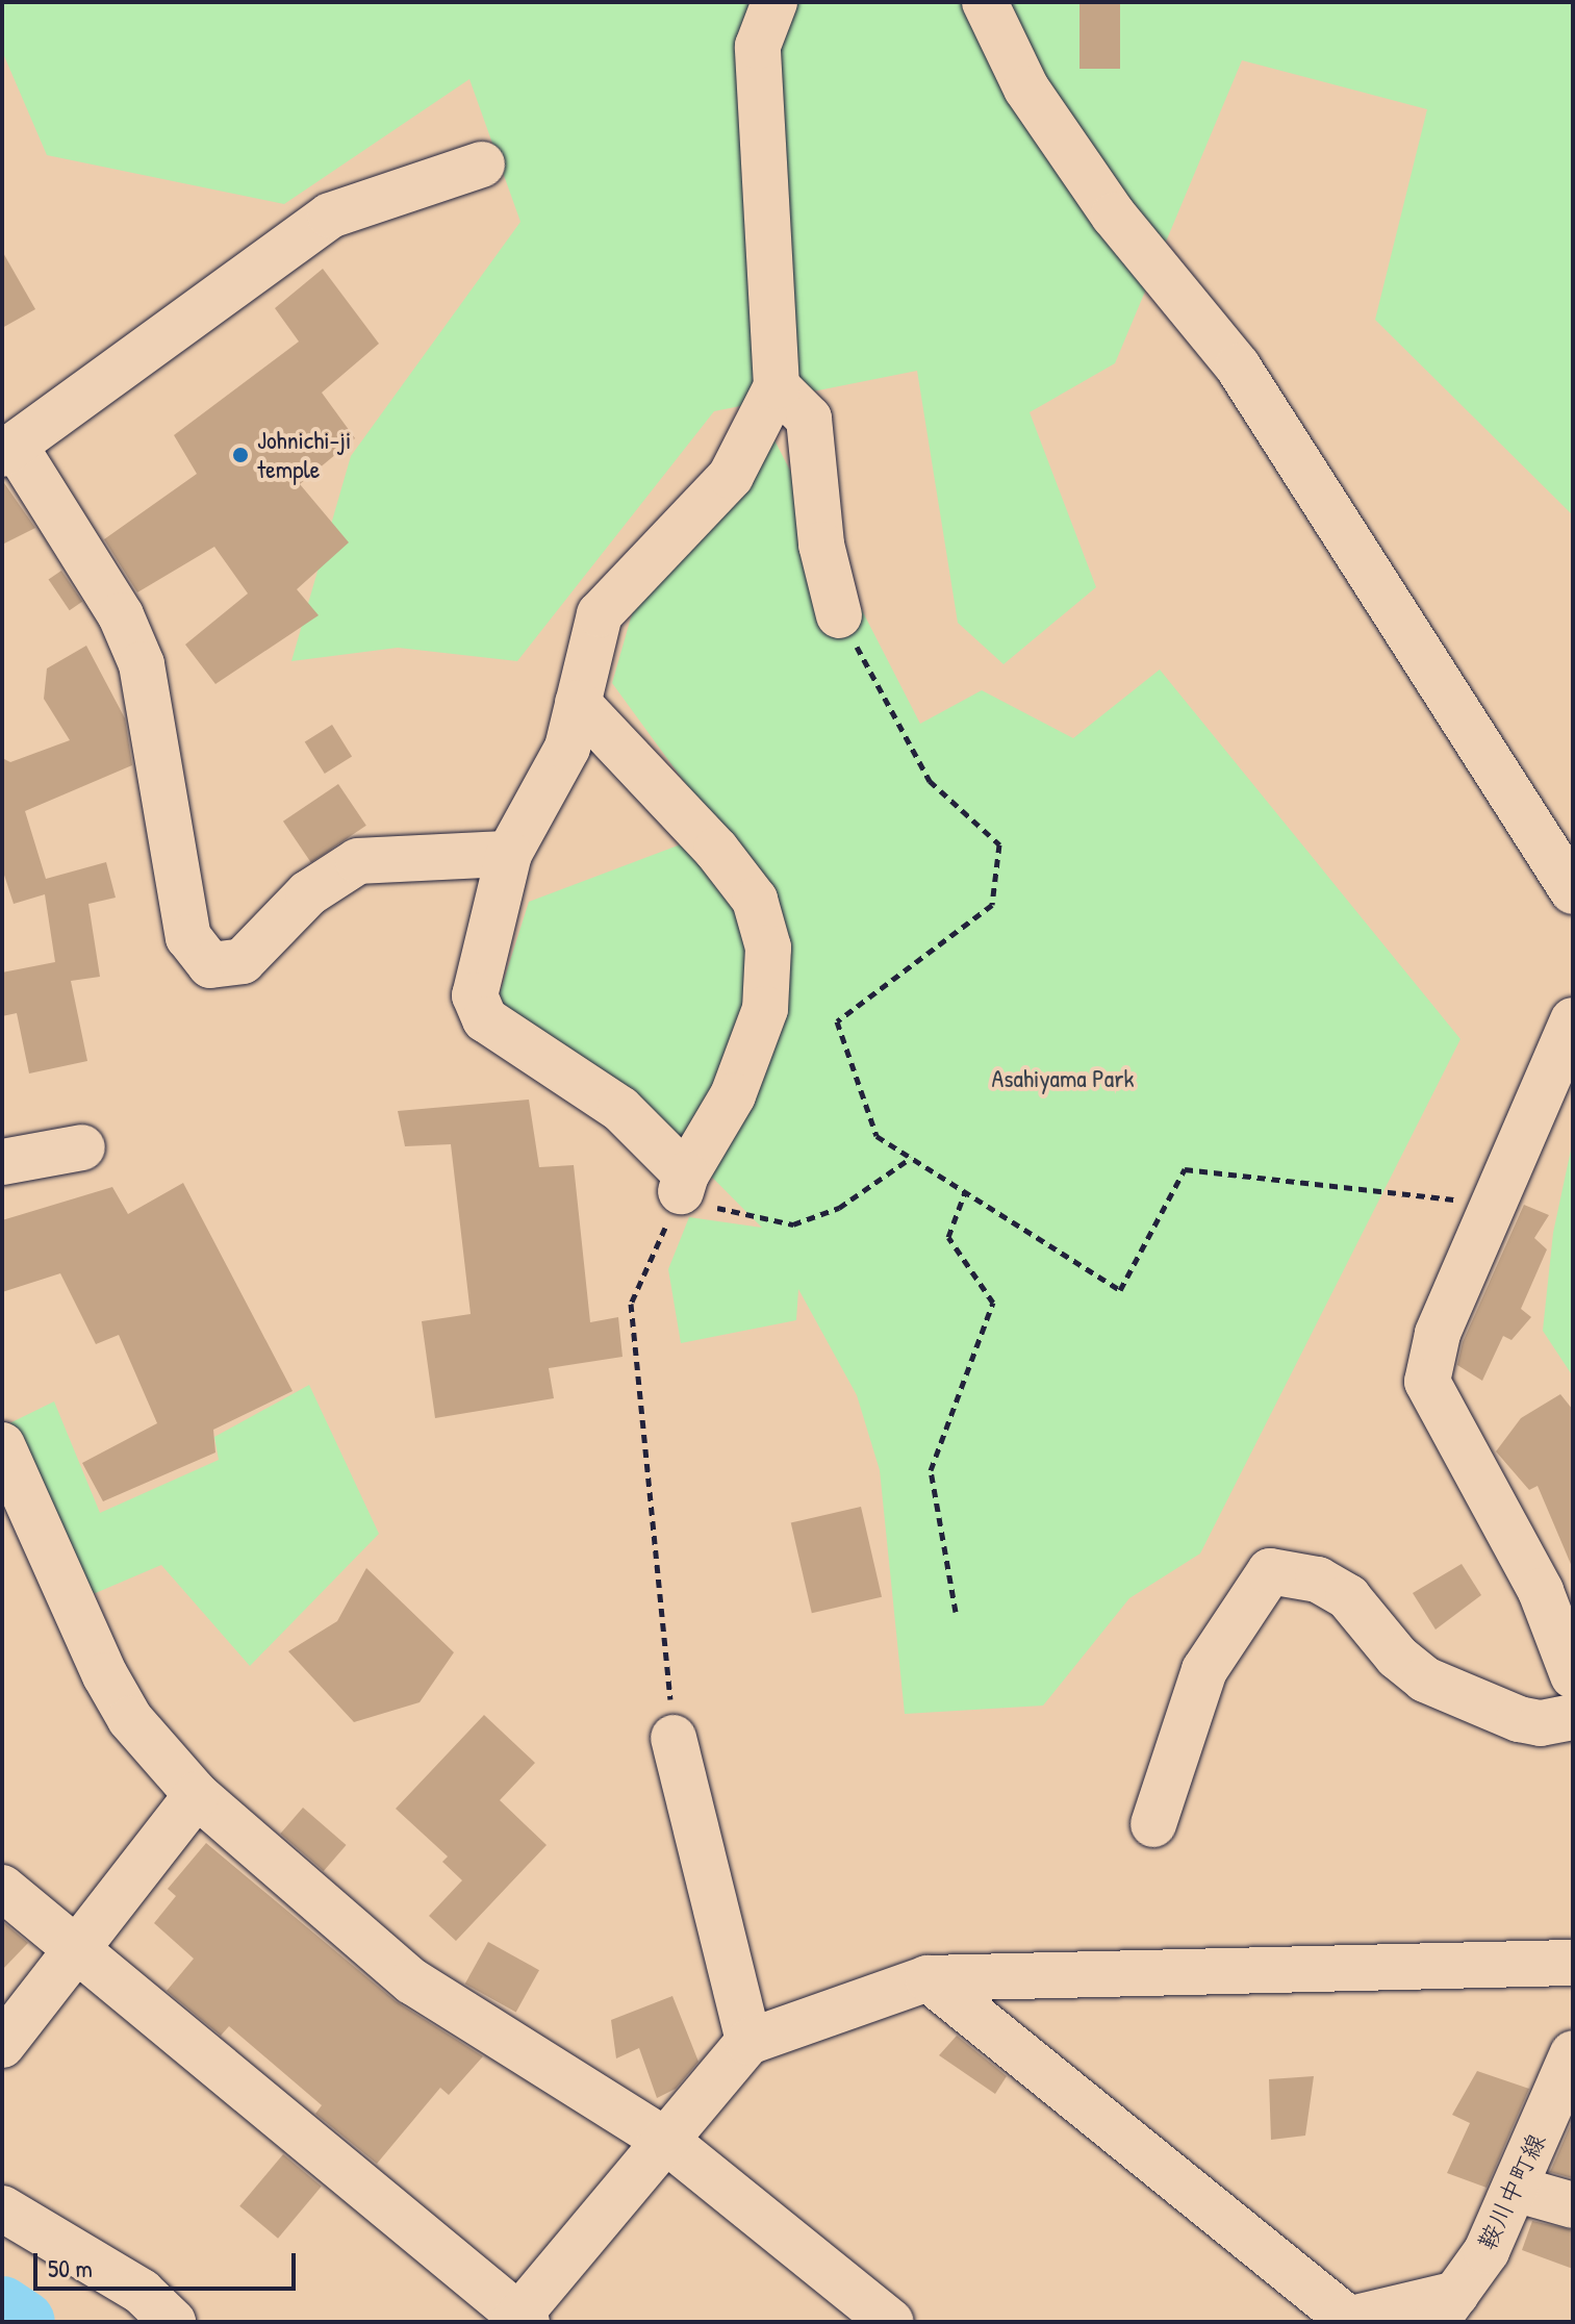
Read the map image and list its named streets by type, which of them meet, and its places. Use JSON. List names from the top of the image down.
{
  "streets": {
    "street": ["鞍川中町線"]
  },
  "parks": ["Asahiyama Park"],
  "places": ["Johnichi-ji temple"],
  "scale_bar": "50 m"
}
